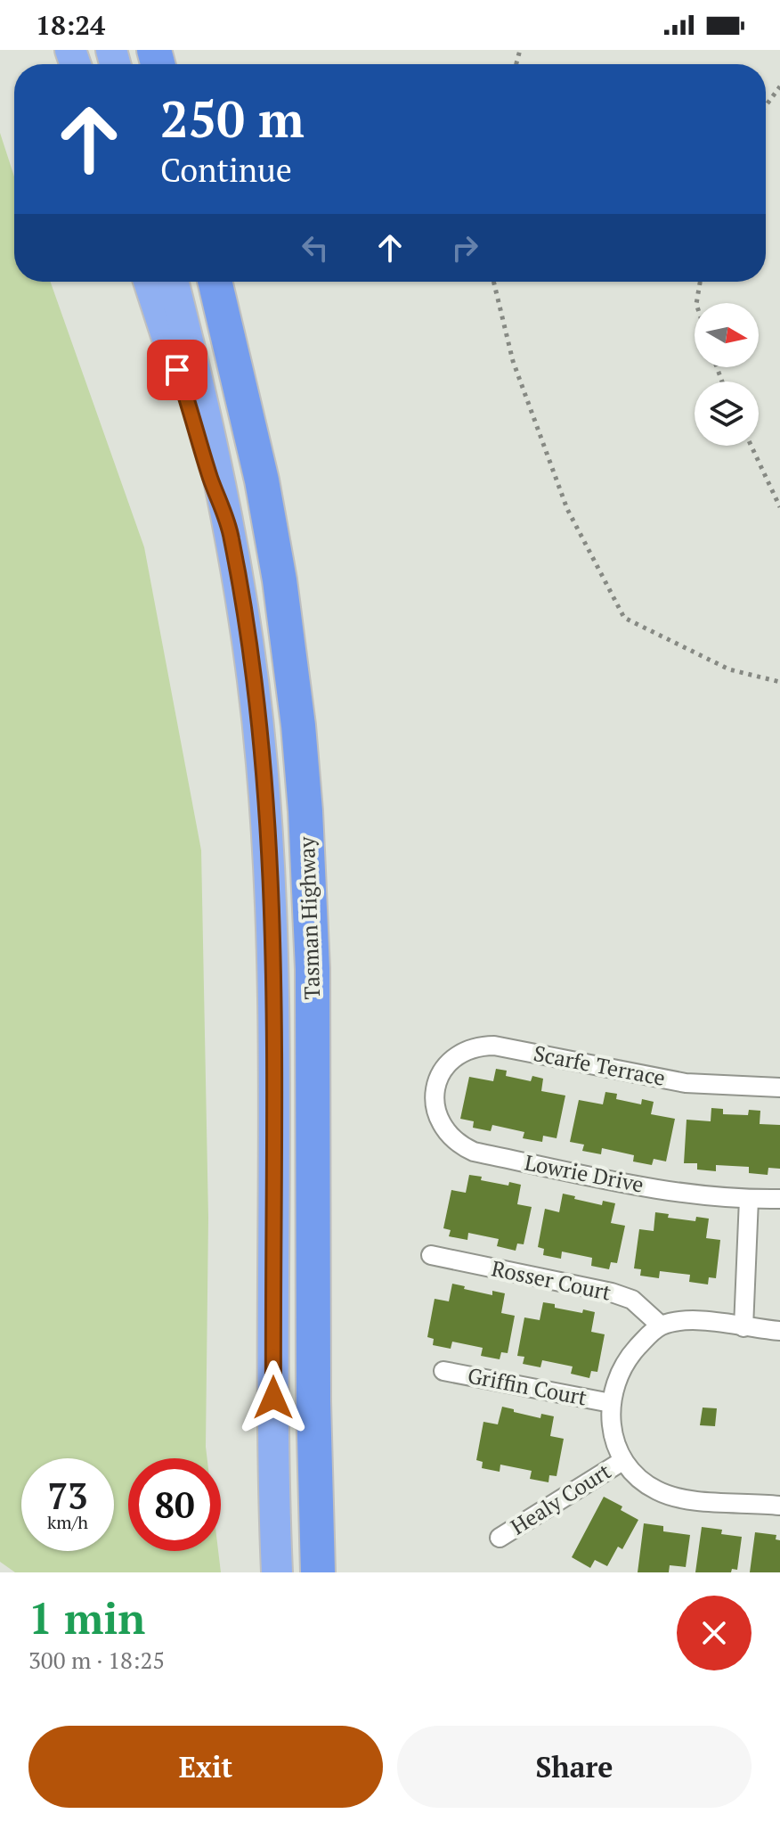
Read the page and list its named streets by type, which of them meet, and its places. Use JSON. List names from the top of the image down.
{
  "streets": {
    "highway": ["Tasman Highway"],
    "street": [
      "Scarfe Terrace",
      "Lowrie Drive",
      "Rosser Court",
      "Griffin Court",
      "Healy Court"
    ]
  },
  "crossings": [
    ["Scarfe Terrace", "Lowrie Drive"]
  ],
  "north": "right",
  "page": {
    "status": "18:24",
    "turn": ["250 m", "Continue"],
    "speed": "73 km/h",
    "limit": "80",
    "heading": ["1 min", "300 m · 18:25"],
    "buttons": ["Exit", "Share"]
  }
}
